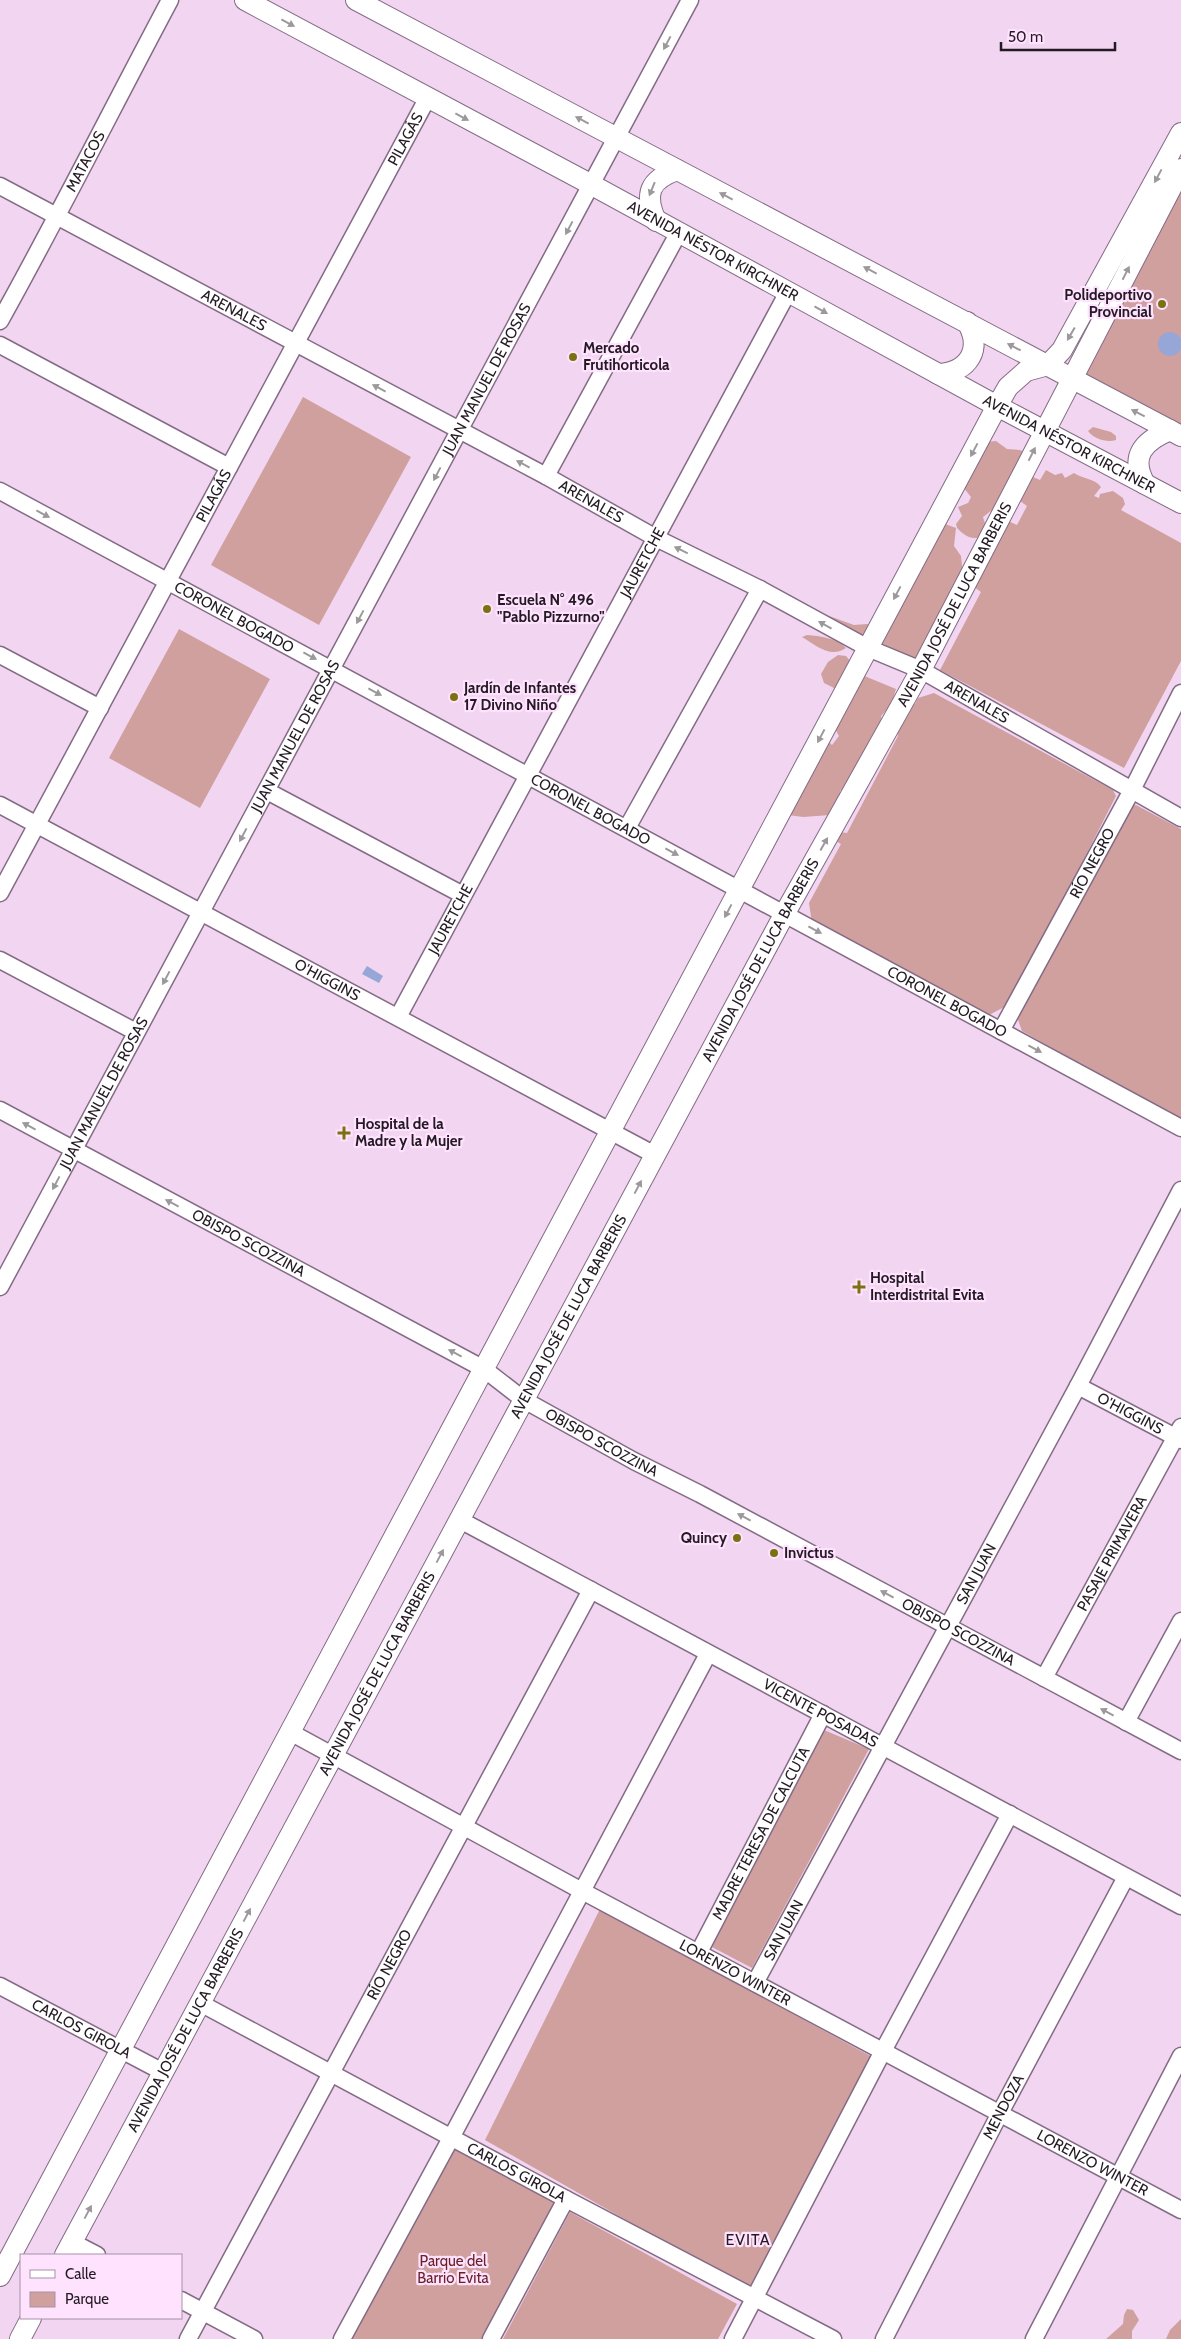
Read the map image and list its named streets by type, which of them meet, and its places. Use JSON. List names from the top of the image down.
{
  "streets": {
    "main road": ["AVENIDA NÉSTOR KIRCHNER", "AVENIDA JOSÉ DE LUCA BARBERIS"],
    "street": [
      "PILAGÁS",
      "MATACOS",
      "ARENALES",
      "JUAN MANUEL DE ROSAS",
      "JAURETCHE",
      "CORONEL BOGADO",
      "RÍO NEGRO",
      "O'HIGGINS",
      "OBISPO SCOZZINA",
      "PASAJE PRIMAVERA",
      "SAN JUAN",
      "VICENTE POSADAS",
      "MADRE TERESA DE CALCUTA",
      "LORENZO WINTER",
      "CARLOS GIROLA",
      "MENDOZA"
    ]
  },
  "crossings": [
    ["PILAGÁS", "AVENIDA NÉSTOR KIRCHNER"],
    ["PILAGÁS", "ARENALES"],
    ["PILAGÁS", "CORONEL BOGADO"],
    ["PILAGÁS", "O'HIGGINS"],
    ["MATACOS", "ARENALES"],
    ["AVENIDA NÉSTOR KIRCHNER", "JUAN MANUEL DE ROSAS"],
    ["AVENIDA NÉSTOR KIRCHNER", "JAURETCHE"],
    ["AVENIDA NÉSTOR KIRCHNER", "AVENIDA JOSÉ DE LUCA BARBERIS"],
    ["ARENALES", "JUAN MANUEL DE ROSAS"],
    ["ARENALES", "JAURETCHE"],
    ["ARENALES", "AVENIDA JOSÉ DE LUCA BARBERIS"],
    ["ARENALES", "RÍO NEGRO"],
    ["JUAN MANUEL DE ROSAS", "CORONEL BOGADO"],
    ["JUAN MANUEL DE ROSAS", "O'HIGGINS"],
    ["JUAN MANUEL DE ROSAS", "OBISPO SCOZZINA"],
    ["JAURETCHE", "CORONEL BOGADO"],
    ["JAURETCHE", "O'HIGGINS"],
    ["AVENIDA JOSÉ DE LUCA BARBERIS", "CORONEL BOGADO"],
    ["AVENIDA JOSÉ DE LUCA BARBERIS", "O'HIGGINS"],
    ["AVENIDA JOSÉ DE LUCA BARBERIS", "OBISPO SCOZZINA"],
    ["AVENIDA JOSÉ DE LUCA BARBERIS", "VICENTE POSADAS"],
    ["AVENIDA JOSÉ DE LUCA BARBERIS", "LORENZO WINTER"],
    ["AVENIDA JOSÉ DE LUCA BARBERIS", "CARLOS GIROLA"],
    ["CORONEL BOGADO", "RÍO NEGRO"],
    ["RÍO NEGRO", "VICENTE POSADAS"],
    ["RÍO NEGRO", "LORENZO WINTER"],
    ["RÍO NEGRO", "CARLOS GIROLA"],
    ["O'HIGGINS", "PASAJE PRIMAVERA"],
    ["O'HIGGINS", "SAN JUAN"],
    ["OBISPO SCOZZINA", "PASAJE PRIMAVERA"],
    ["OBISPO SCOZZINA", "SAN JUAN"],
    ["SAN JUAN", "VICENTE POSADAS"],
    ["SAN JUAN", "LORENZO WINTER"],
    ["VICENTE POSADAS", "MADRE TERESA DE CALCUTA"],
    ["VICENTE POSADAS", "MENDOZA"],
    ["MADRE TERESA DE CALCUTA", "LORENZO WINTER"],
    ["LORENZO WINTER", "MENDOZA"]
  ],
  "one_way": ["ARENALES", "JUAN MANUEL DE ROSAS", "OBISPO SCOZZINA"],
  "districts": ["EVITA"],
  "parks": ["Parque del Barrio Evita"],
  "places": {
    "other": [
      "Polideportivo Provincial",
      "Mercado Frutihorticola",
      "Escuela N° 496 \"Pablo Pizzurno\"",
      "Jardín de Infantes 17 Divino Niño",
      "Quincy",
      "Invictus"
    ],
    "health": ["Hospital de la Madre y la Mujer", "Hospital Interdistrital Evita"]
  },
  "legend": ["Calle", "Parque"],
  "scale_bar": "50 m"
}
